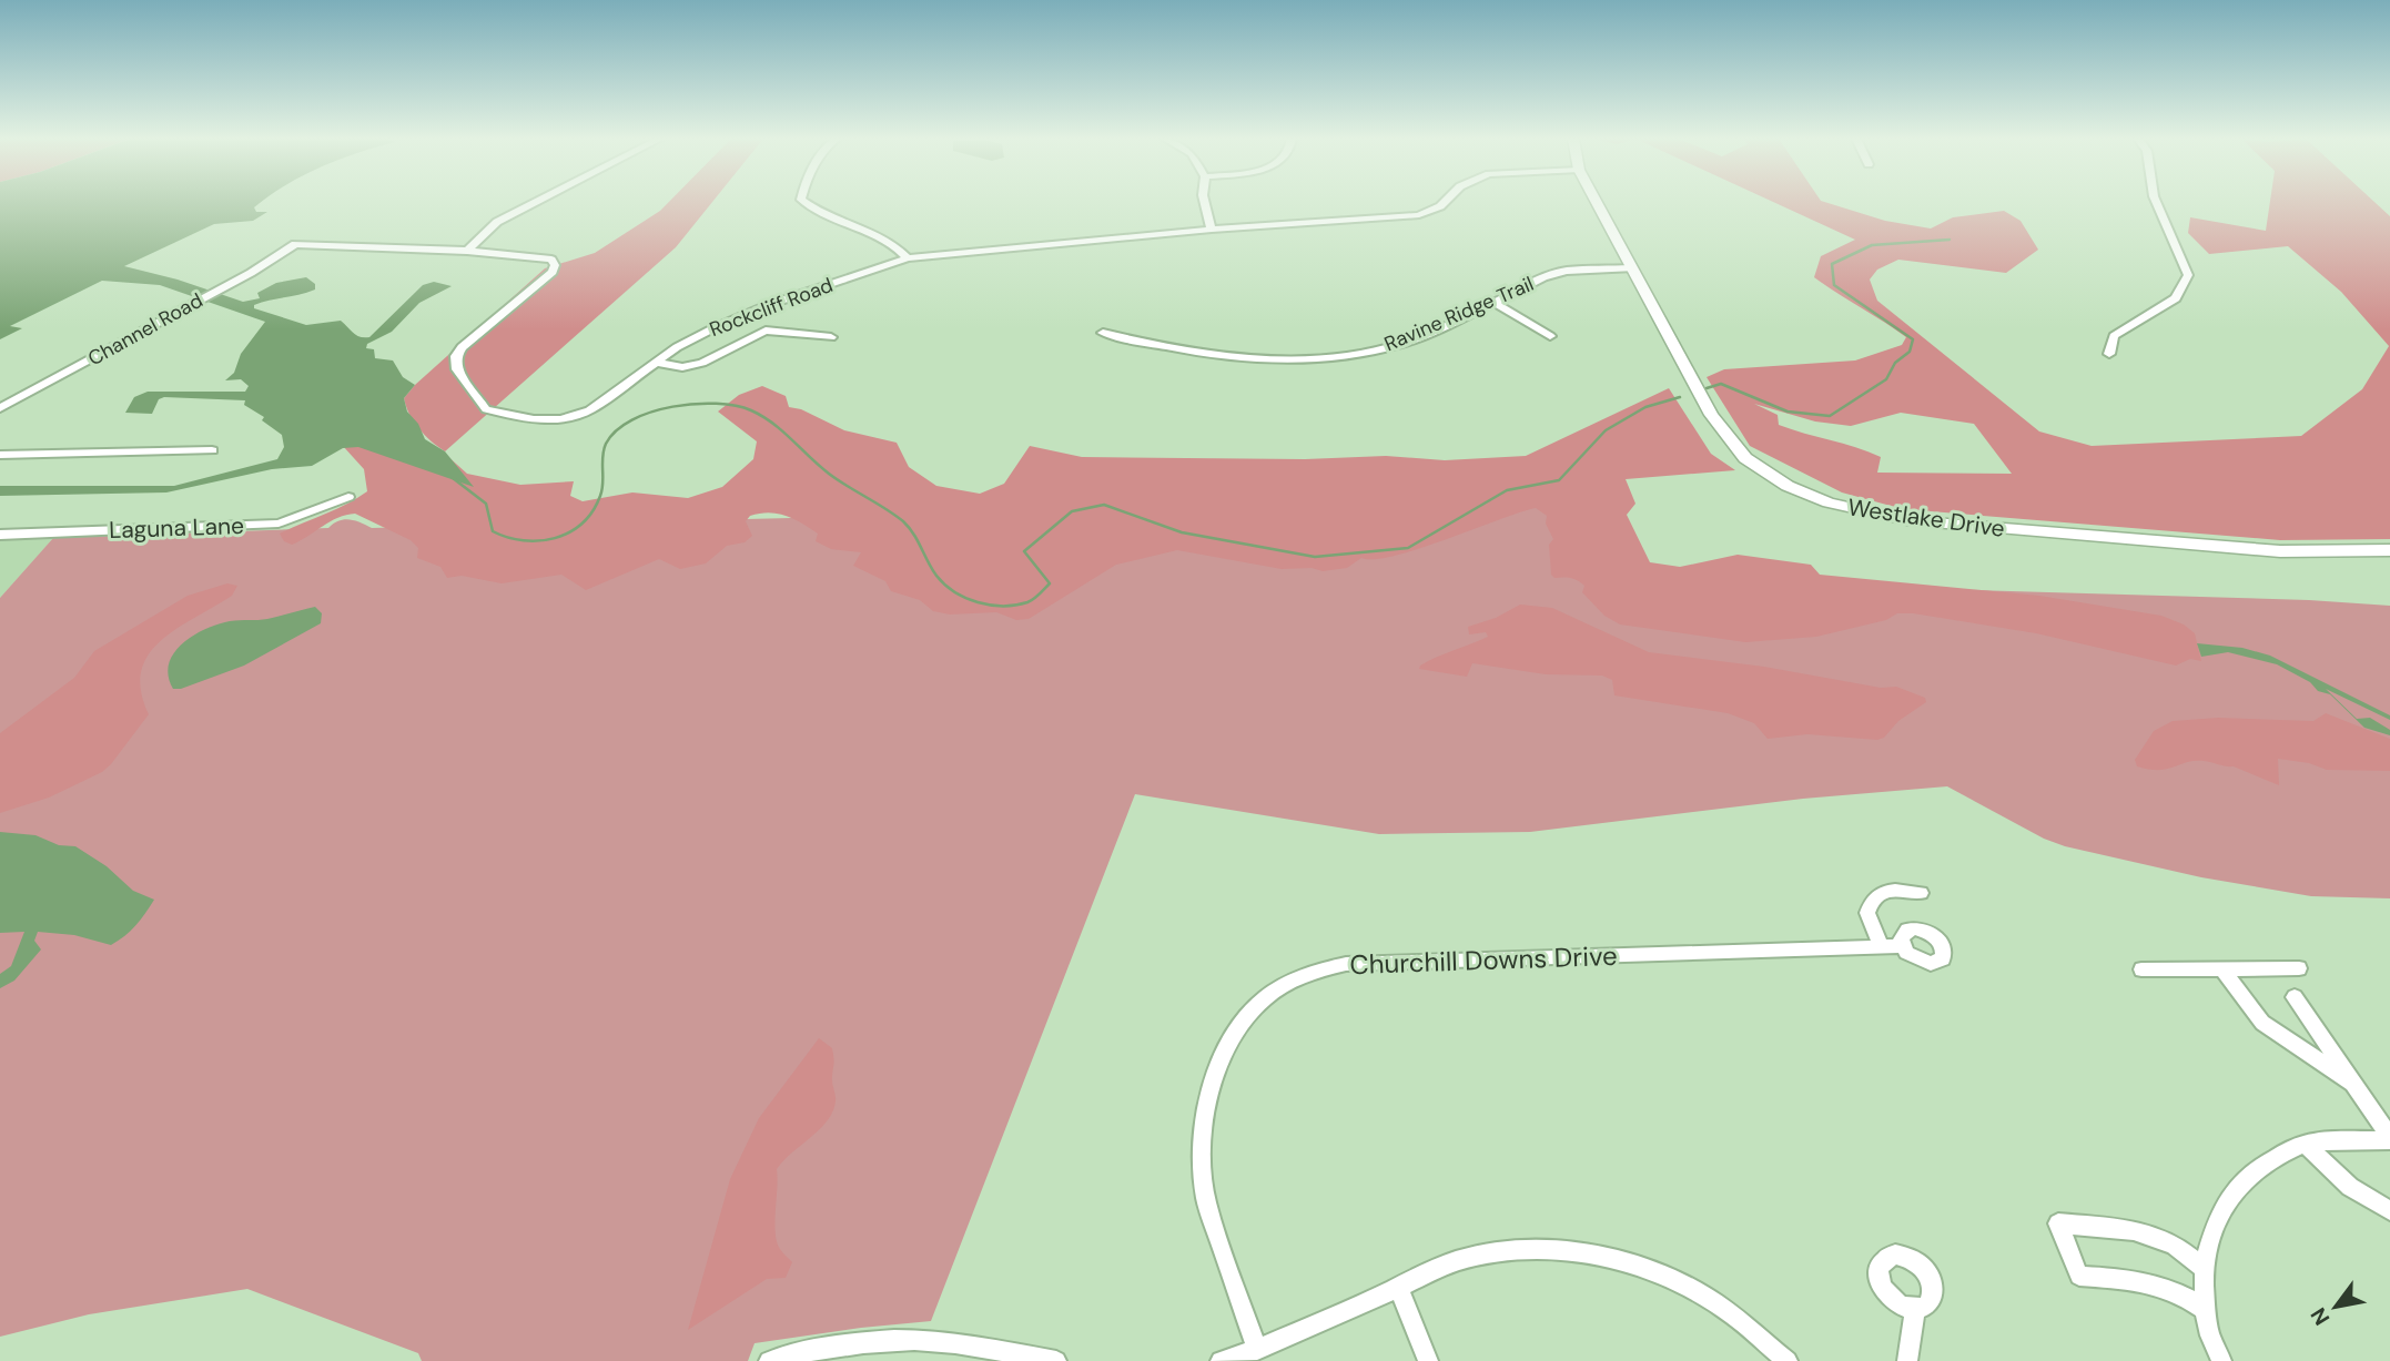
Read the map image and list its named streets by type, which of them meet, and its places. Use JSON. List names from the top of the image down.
{
  "streets": {
    "street": [
      "Rockcliff Road",
      "Ravine Ridge Trail",
      "Channel Road",
      "Westlake Drive",
      "Laguna Lane",
      "Churchill Downs Drive"
    ]
  },
  "crossings": [
    ["Rockcliff Road", "Channel Road"],
    ["Ravine Ridge Trail", "Westlake Drive"]
  ],
  "north": "bottom left"
}
